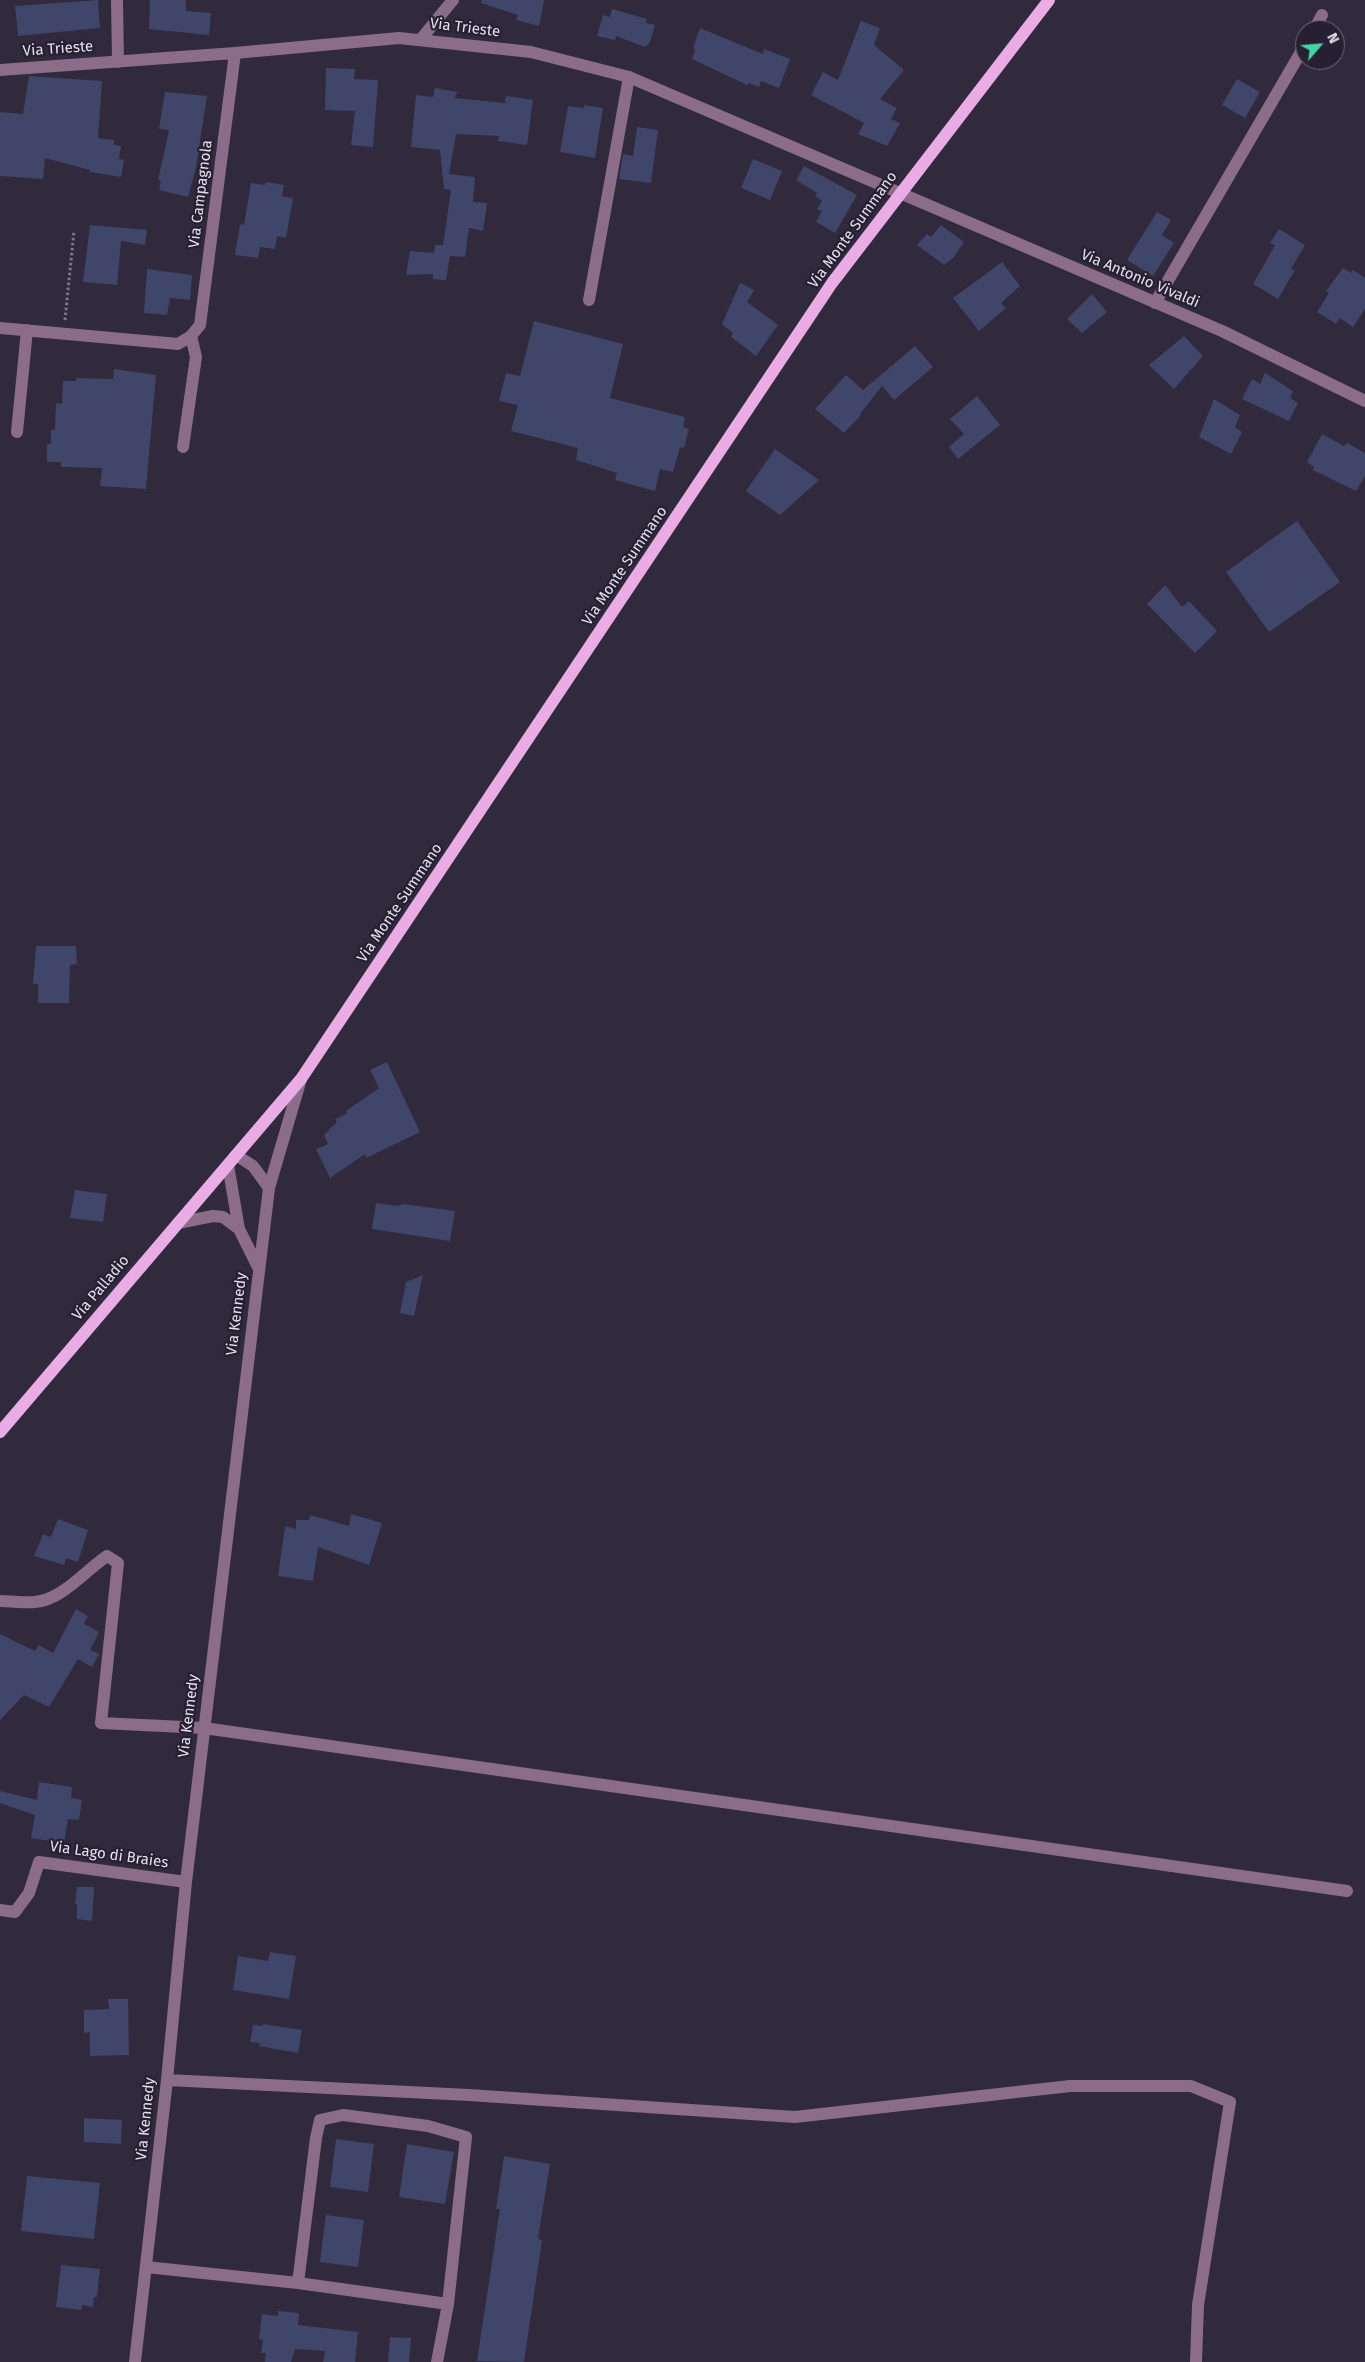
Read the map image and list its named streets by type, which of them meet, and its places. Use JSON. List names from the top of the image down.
{
  "streets": {
    "main road": ["Via Monte Summano", "Via Palladio"],
    "street": [
      "Via Trieste",
      "Via Campagnola",
      "Via Antonio Vivaldi",
      "Via Kennedy",
      "Via Lago di Braies"
    ]
  },
  "crossings": [
    ["Via Trieste", "Via Campagnola"],
    ["Via Trieste", "Via Monte Summano"],
    ["Via Trieste", "Via Antonio Vivaldi"],
    ["Via Monte Summano", "Via Antonio Vivaldi"],
    ["Via Monte Summano", "Via Palladio"],
    ["Via Monte Summano", "Via Kennedy"],
    ["Via Kennedy", "Via Lago di Braies"]
  ],
  "north": "top right"
}
